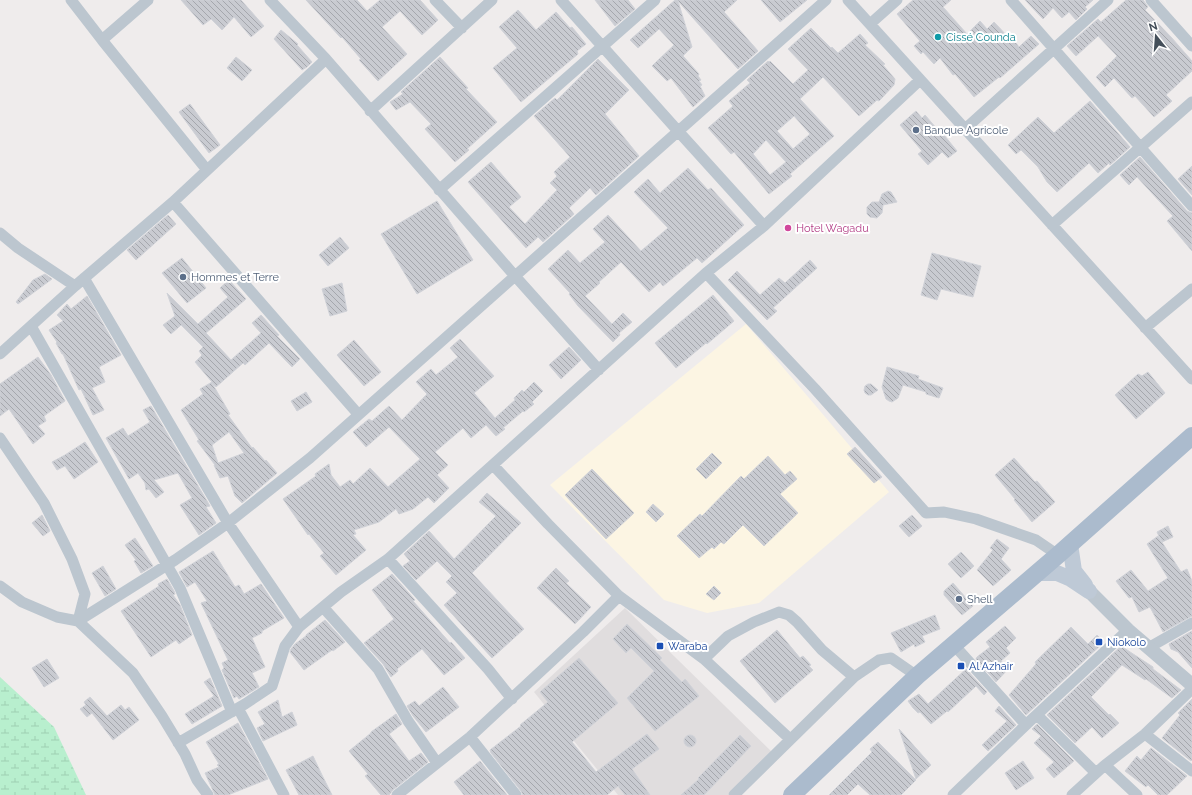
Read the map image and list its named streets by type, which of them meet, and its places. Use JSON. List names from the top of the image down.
{
  "places": {
    "other": [
      "Cissé Counda",
      "Banque Agricole",
      "Hotel Wagadu",
      "Hommes et Terre",
      "Shell"
    ],
    "transit": ["Niokolo", "Waraba", "Al Azhair"]
  },
  "north": "top"
}
